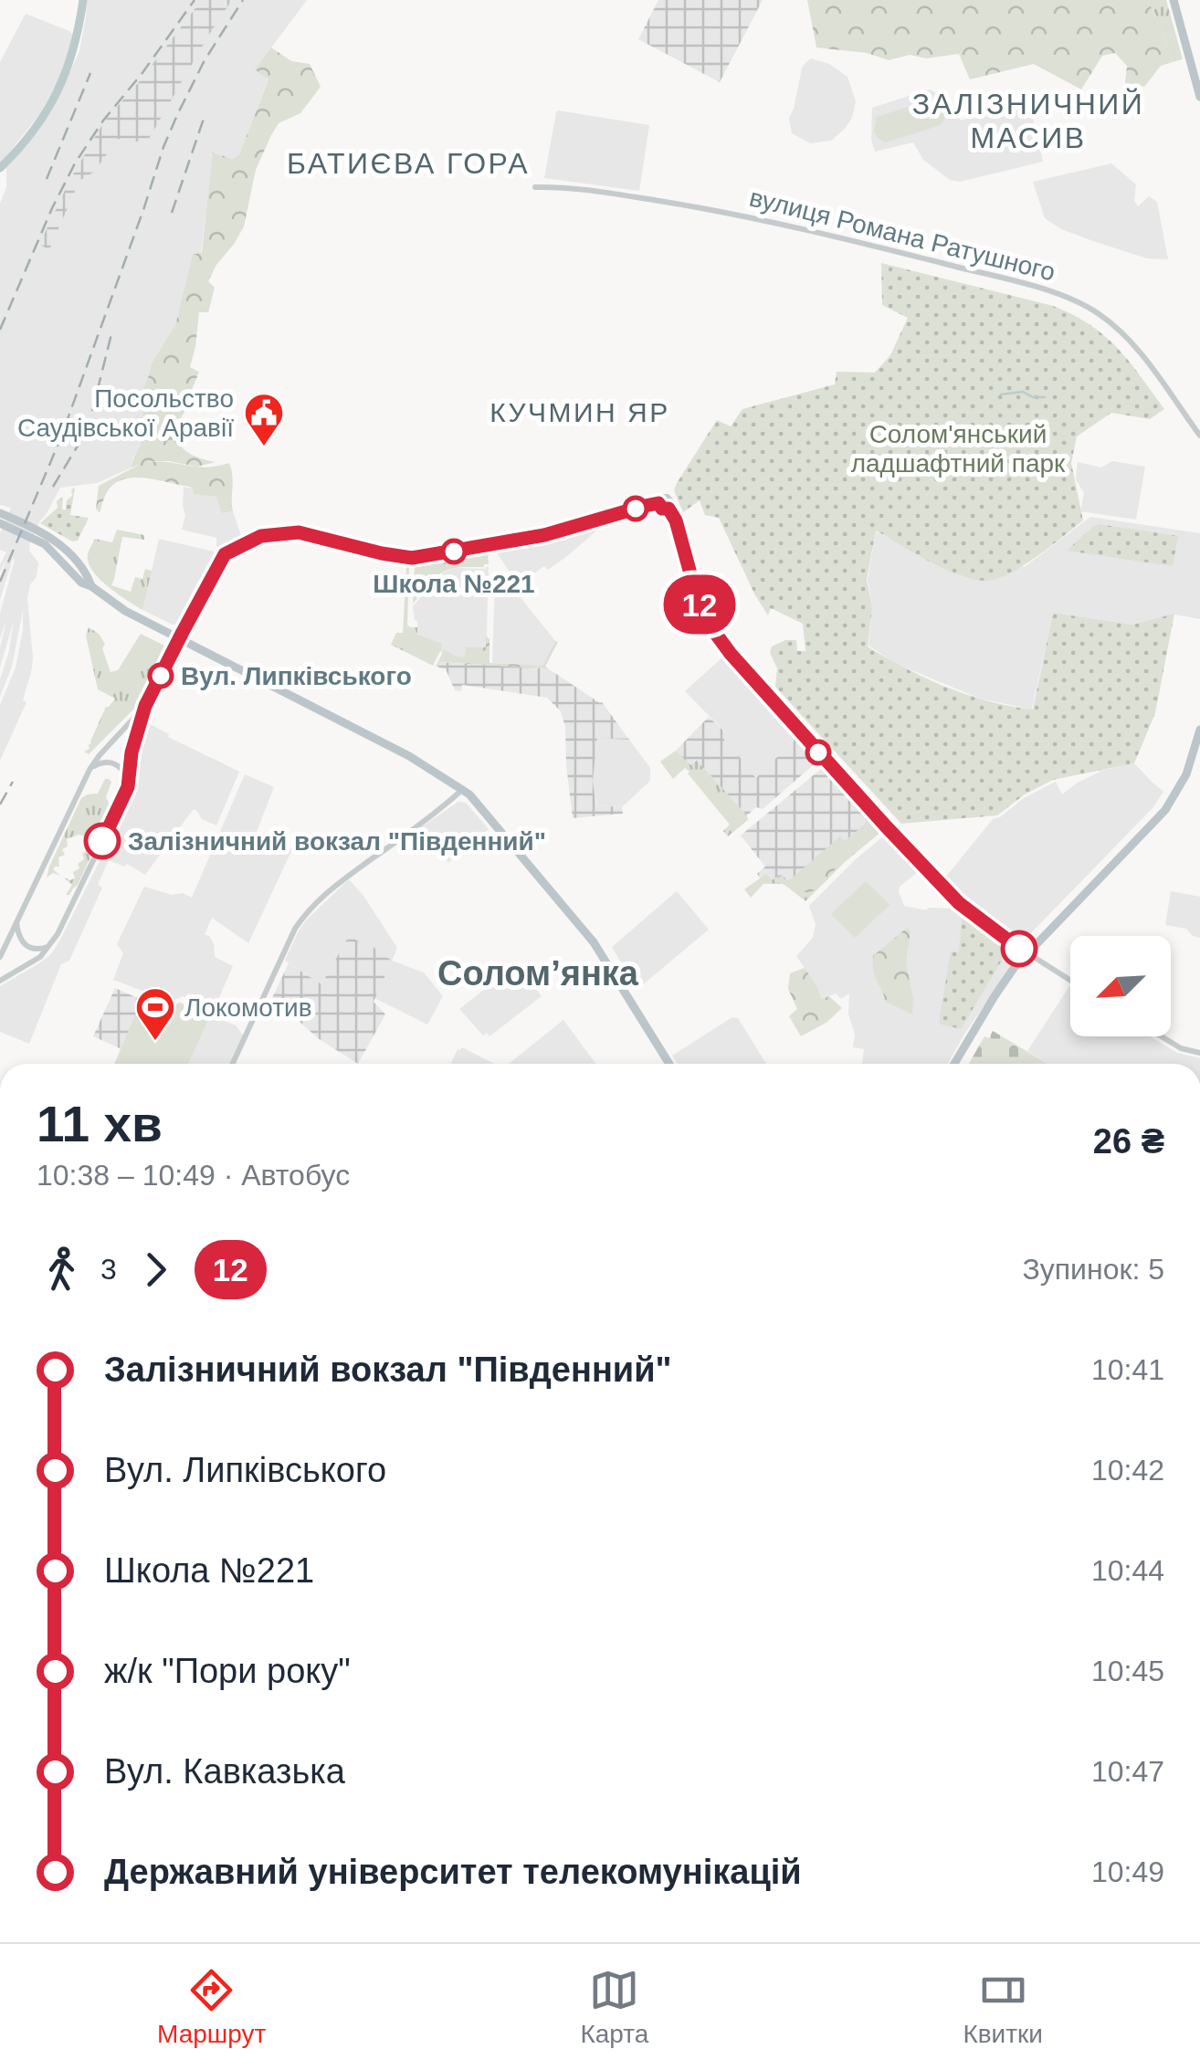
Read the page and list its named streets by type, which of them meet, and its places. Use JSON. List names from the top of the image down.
{
  "streets": {
    "street": ["вулиця Романа Ратушного"]
  },
  "districts": [
    "ЗАЛІЗНИЧНИЙ МАСИВ",
    "БАТИЄВА ГОРА",
    "КУЧМИН ЯР",
    "Соломʼянка"
  ],
  "parks": ["Солом'янський ладшафтний парк"],
  "places": {
    "public building": ["Посольство Саудівської Аравії"],
    "other": ["Школа №221", "Вул. Липківського", "Залізничний вокзал \"Південний\""],
    "sports": ["Локомотив"]
  },
  "lines": ["bus line 12"],
  "north": "bottom left",
  "page": {
    "on_map": "12",
    "heading": ["11 хв", "10:38 – 10:49 · Автобус", "26 ₴"],
    "legs": ["3", "12", "Зупинок: 5"],
    "list": [
      {
        "name": "Залізничний вокзал \"Південний\"",
        "value": "10:41"
      },
      {
        "name": "Вул. Липківського",
        "value": "10:42"
      },
      {
        "name": "Школа №221",
        "value": "10:44"
      },
      {
        "name": "ж/к \"Пори року\"",
        "value": "10:45"
      },
      {
        "name": "Вул. Кавказька",
        "value": "10:47"
      },
      {
        "name": "Державний університет телекомунікацій",
        "value": "10:49"
      }
    ],
    "tabs": ["Маршрут", "Карта", "Квитки"]
  }
}
